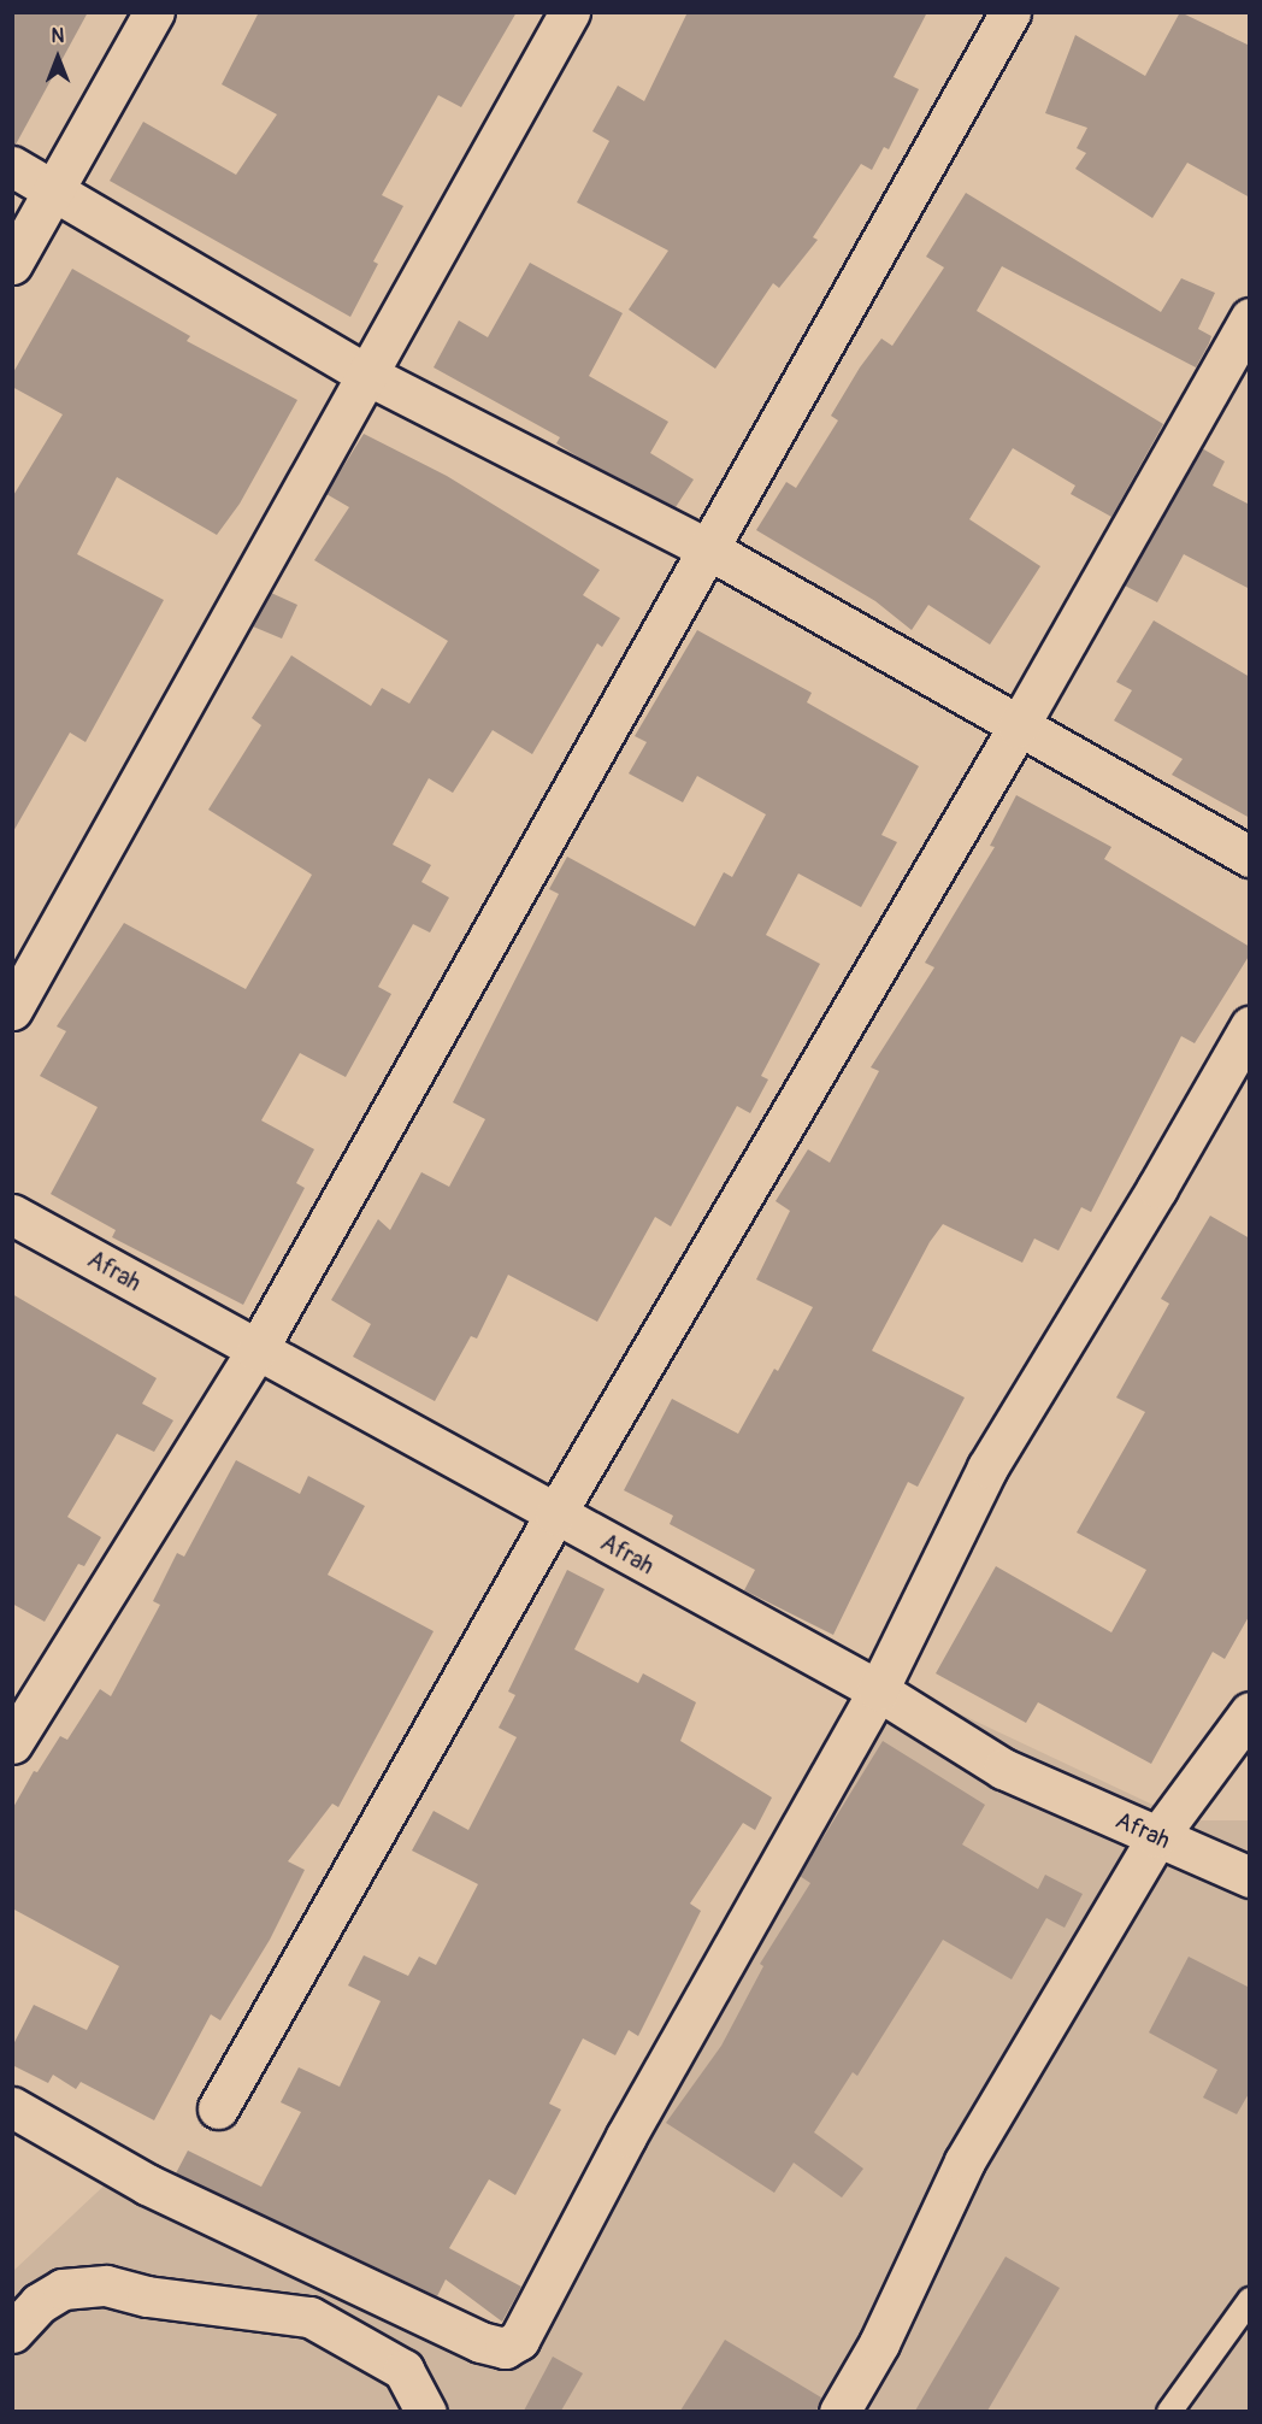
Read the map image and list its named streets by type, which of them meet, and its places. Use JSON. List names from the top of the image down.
{
  "streets": {
    "street": ["Afrah"]
  },
  "north": "top"
}
